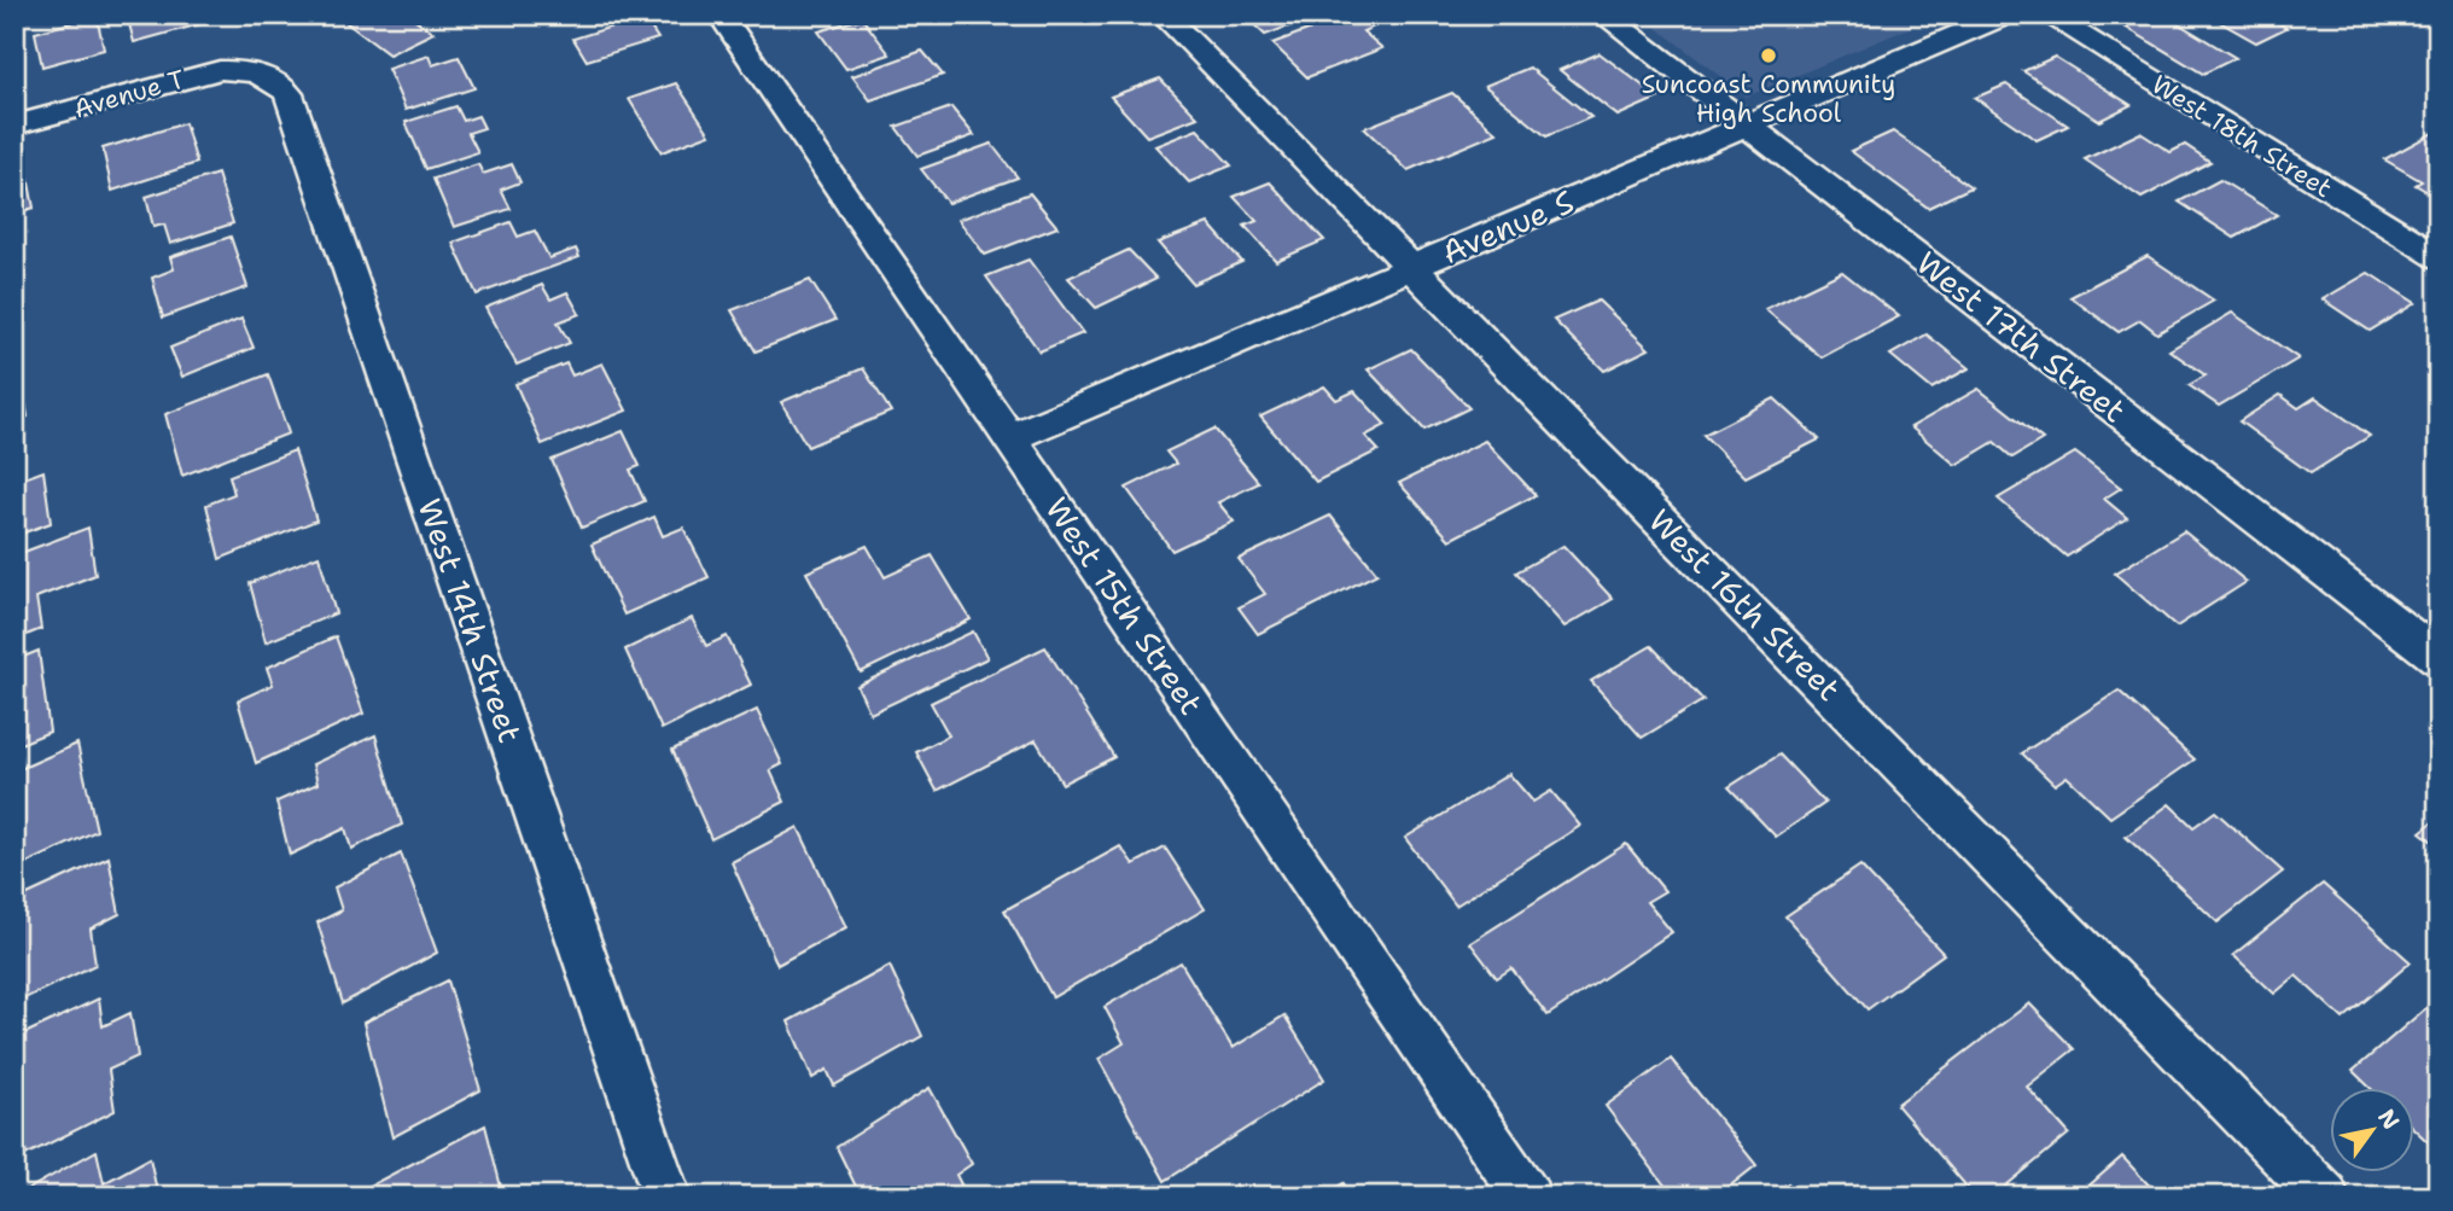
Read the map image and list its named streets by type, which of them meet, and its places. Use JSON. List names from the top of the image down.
{
  "streets": {
    "street": [
      "Avenue T",
      "West 18th Street",
      "Avenue S",
      "West 17th Street",
      "West 16th Street",
      "West 15th Street",
      "West 14th Street"
    ]
  },
  "crossings": [
    ["Avenue T", "West 14th Street"],
    ["Avenue S", "West 17th Street"],
    ["Avenue S", "West 16th Street"],
    ["Avenue S", "West 15th Street"]
  ],
  "places": ["Suncoast Community High School"],
  "north": "top right"
}
